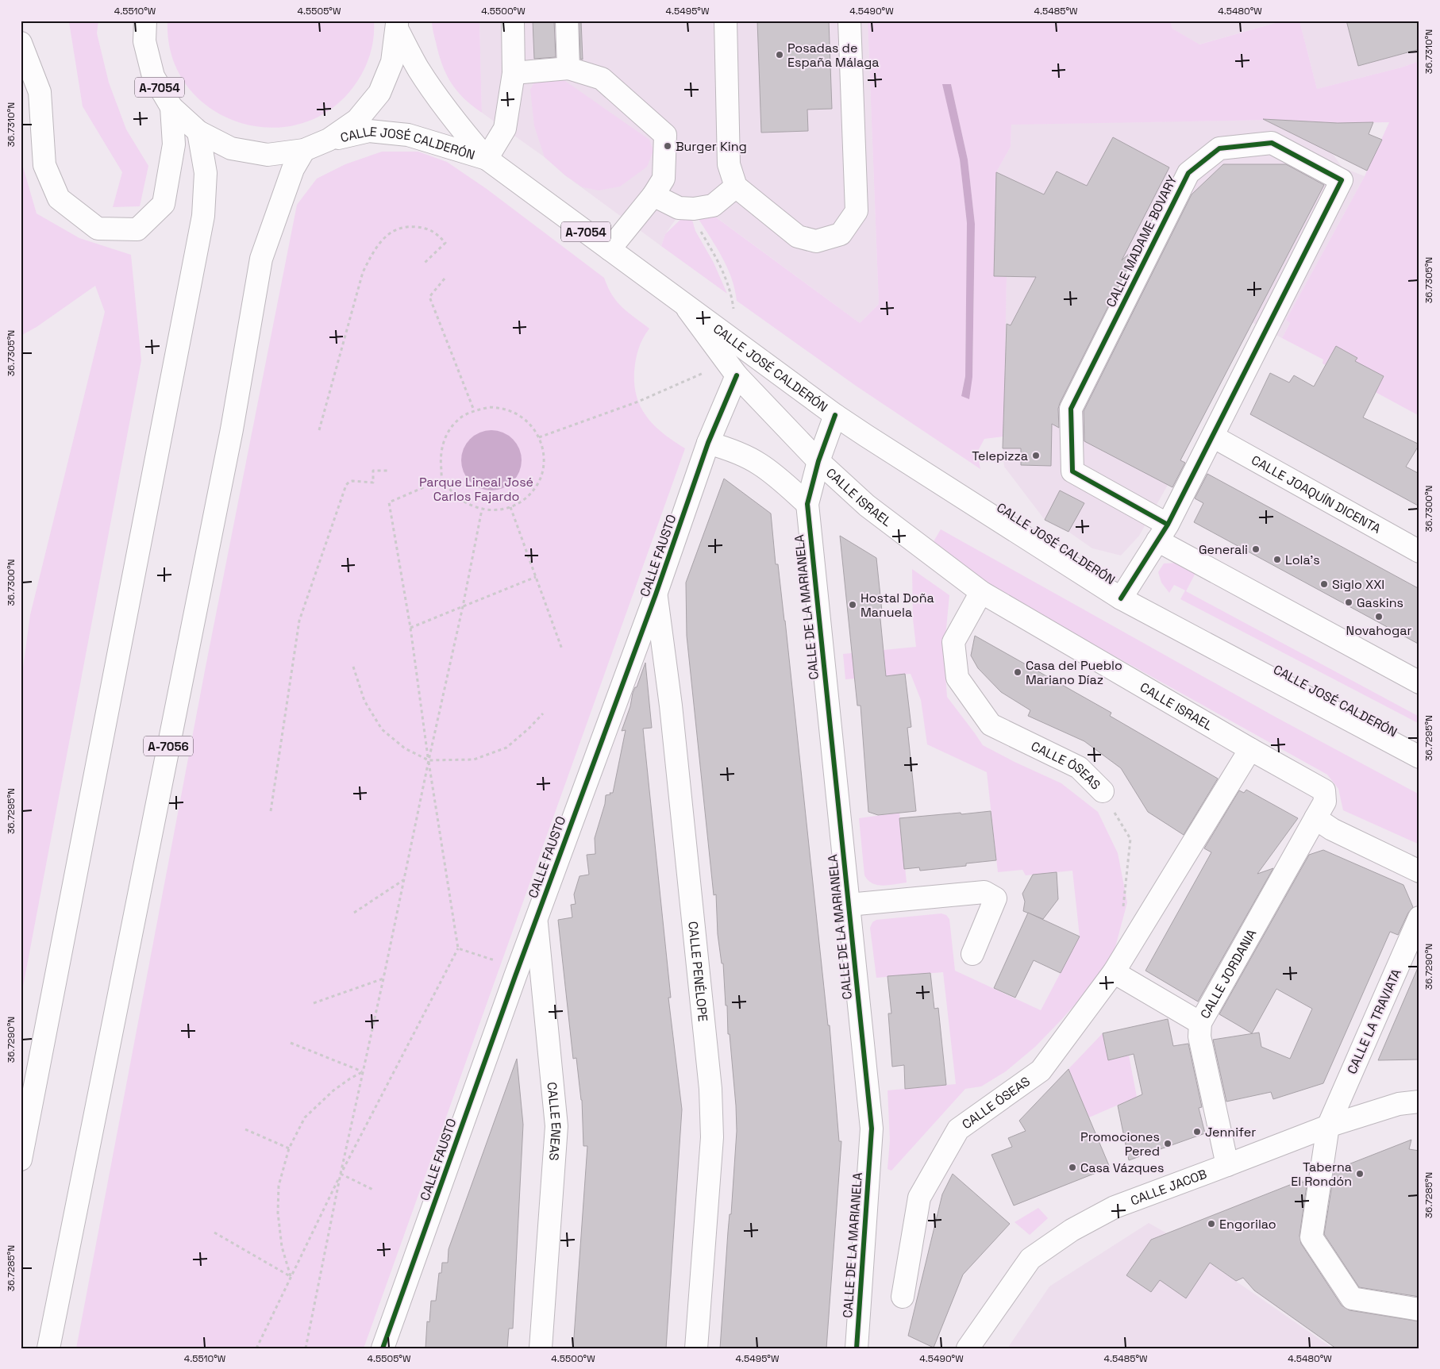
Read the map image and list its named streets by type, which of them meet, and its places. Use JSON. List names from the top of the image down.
{
  "streets": {
    "street": [
      "A-7054",
      "CALLE JOSÉ CALDERÓN",
      "CALLE MADAME BOVARY",
      "CALLE JOAQUÍN DICENTA",
      "CALLE ISRAEL",
      "CALLE FAUSTO",
      "CALLE DE LA MARIANELA",
      "A-7056",
      "CALLE ÓSEAS",
      "CALLE PENÉLOPE",
      "CALLE JORDANIA",
      "CALLE LA TRAVIATA",
      "CALLE ENEAS",
      "CALLE JACOB"
    ]
  },
  "crossings": [
    ["A-7054", "CALLE JOSÉ CALDERÓN"],
    ["A-7054", "A-7056"],
    ["CALLE JOSÉ CALDERÓN", "CALLE MADAME BOVARY"],
    ["CALLE MADAME BOVARY", "CALLE JOAQUÍN DICENTA"],
    ["CALLE ISRAEL", "CALLE FAUSTO"],
    ["CALLE ISRAEL", "CALLE DE LA MARIANELA"],
    ["CALLE ISRAEL", "CALLE ÓSEAS"],
    ["CALLE ISRAEL", "CALLE JORDANIA"],
    ["CALLE FAUSTO", "CALLE PENÉLOPE"],
    ["CALLE FAUSTO", "CALLE ENEAS"],
    ["CALLE JORDANIA", "CALLE JACOB"],
    ["CALLE LA TRAVIATA", "CALLE JACOB"]
  ],
  "parks": ["Parque Lineal José Carlos Fajardo"],
  "places": [
    "Posadas de España Málaga",
    "Burger King",
    "Telepizza",
    "Generali",
    "Lola's",
    "Siglo XXI",
    "Gaskins",
    "Hostal Doña Manuela",
    "Novahogar",
    "Casa del Pueblo Mariano Díaz",
    "Jennifer",
    "Promociones Pered",
    "Casa Vázques",
    "Taberna El Rondón",
    "Engorilao"
  ],
  "coordinates": [
    "4.5510°W",
    "4.5505°W",
    "4.5500°W",
    "4.5495°W",
    "4.5490°W",
    "4.5485°W",
    "4.5480°W",
    "36.7310°N",
    "36.7305°N",
    "36.7300°N",
    "36.7295°N",
    "36.7290°N",
    "36.7285°N"
  ]
}
